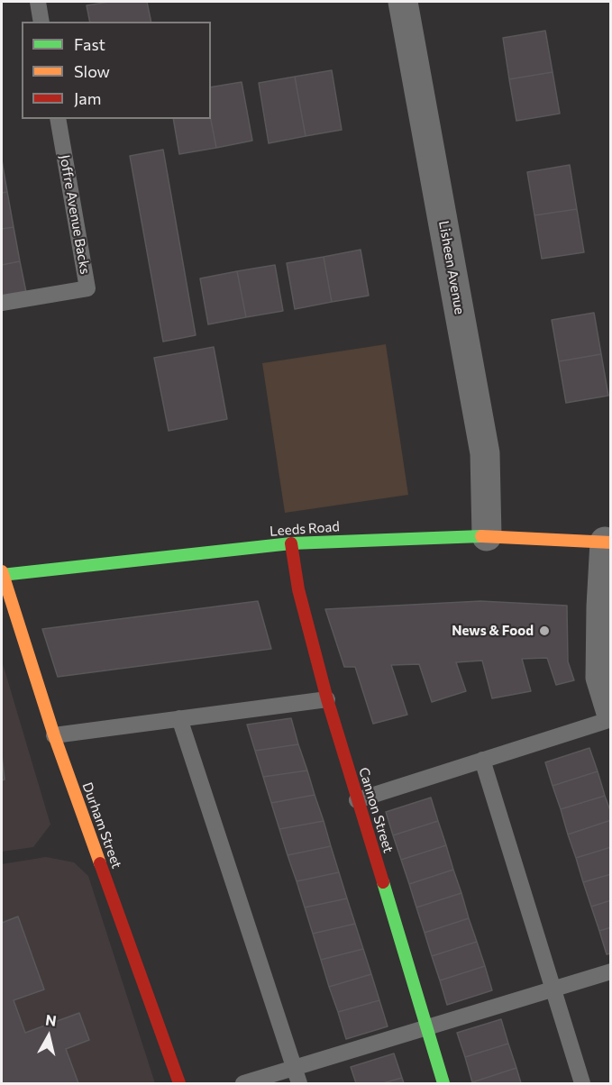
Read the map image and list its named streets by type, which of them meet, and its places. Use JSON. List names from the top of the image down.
{
  "streets": {
    "street": [
      "Lisheen Avenue",
      "Leeds Road",
      "Cannon Street",
      "Durham Street"
    ],
    "lane": ["Joffre Avenue Backs"]
  },
  "crossings": [
    ["Lisheen Avenue", "Leeds Road"],
    ["Leeds Road", "Cannon Street"],
    ["Leeds Road", "Durham Street"]
  ],
  "places": ["News & Food"],
  "legend": ["Fast", "Slow", "Jam"],
  "north": "top"
}
